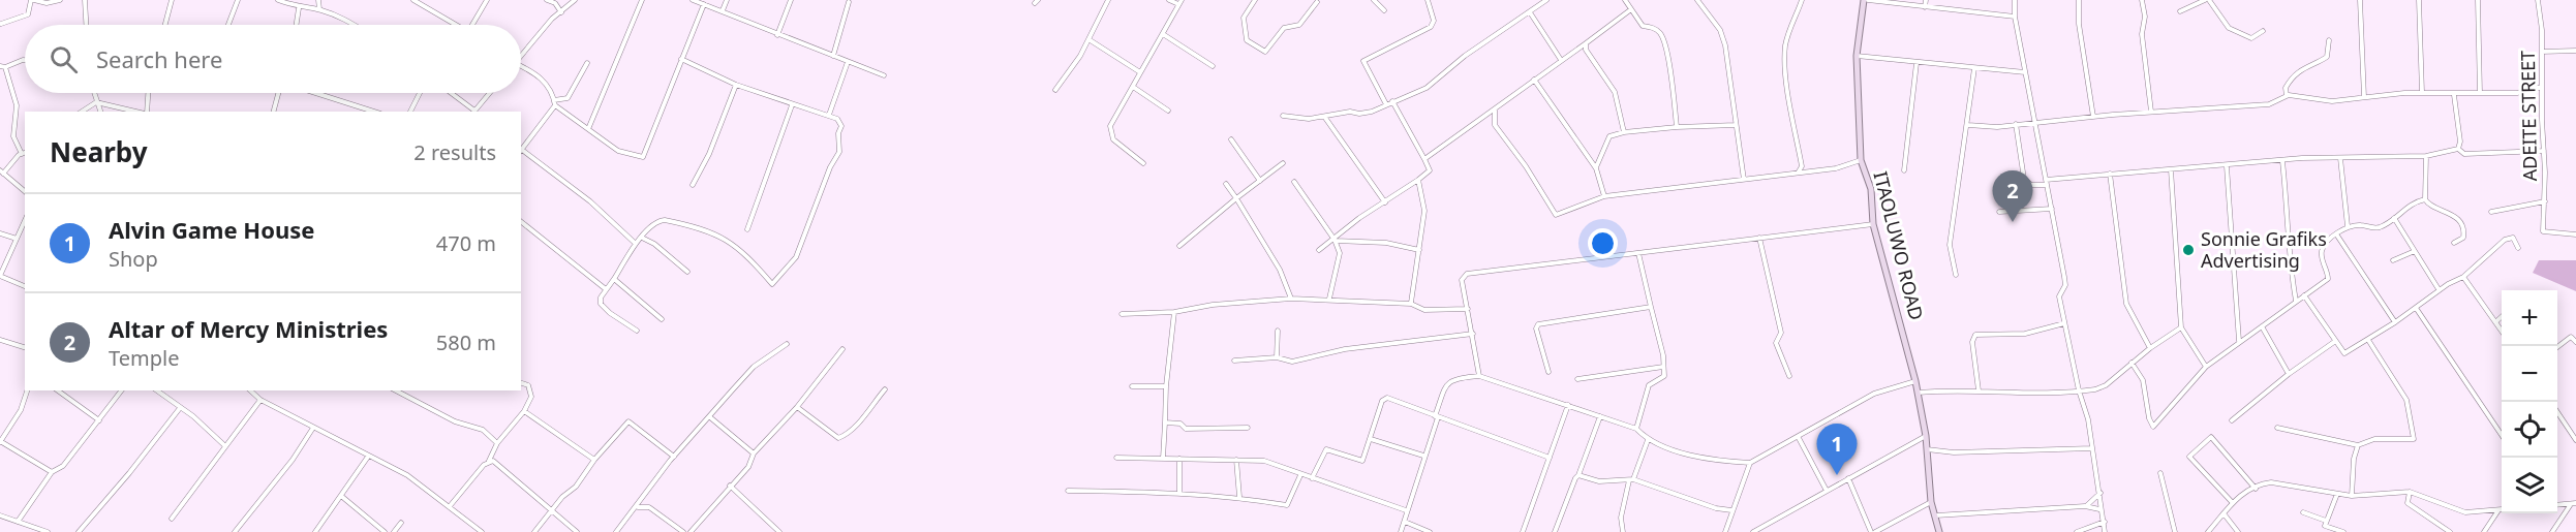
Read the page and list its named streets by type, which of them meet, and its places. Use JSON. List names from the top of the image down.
{
  "streets": {
    "street": ["ADEITE STREET", "ITAOLUWO ROAD"]
  },
  "places": ["Sonnie Grafiks Advertising"],
  "page": {
    "search": "Search here",
    "heading": ["Nearby", "2 results"],
    "pins": ["2", "1"],
    "list": [
      {
        "mark": "1",
        "name": "Alvin Game House",
        "note": "Shop",
        "value": "470 m"
      },
      {
        "mark": "2",
        "name": "Altar of Mercy Ministries",
        "note": "Temple",
        "value": "580 m"
      }
    ],
    "map_buttons": ["+", "−"]
  }
}
